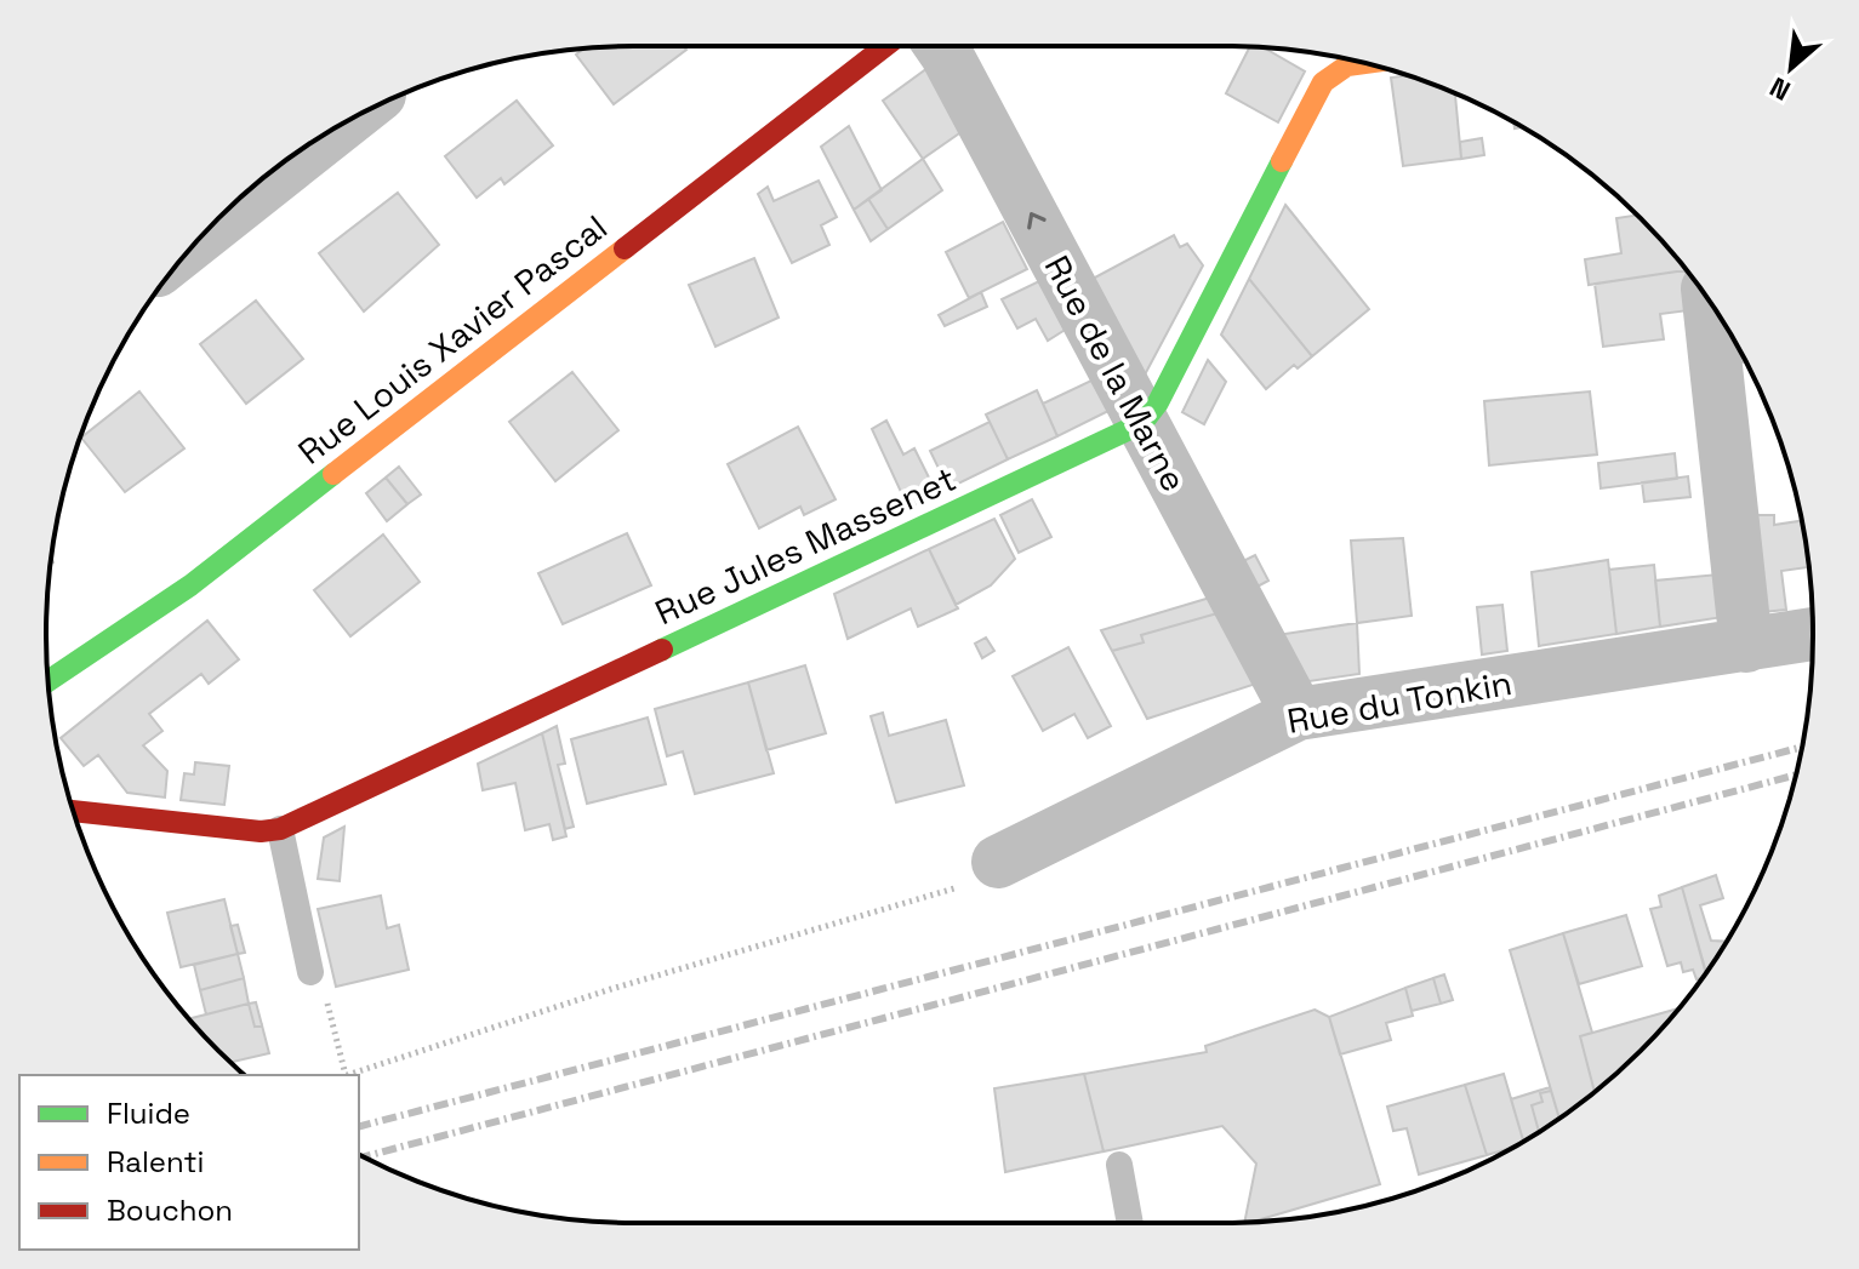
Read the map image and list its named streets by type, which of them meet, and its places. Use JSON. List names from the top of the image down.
{
  "streets": {
    "street": [
      "Rue Louis Xavier Pascal",
      "Rue de la Marne",
      "Rue Jules Massenet",
      "Rue du Tonkin"
    ]
  },
  "crossings": [
    ["Rue de la Marne", "Rue Jules Massenet"],
    ["Rue de la Marne", "Rue du Tonkin"]
  ],
  "one_way": ["Rue de la Marne"],
  "legend": ["Fluide", "Ralenti", "Bouchon"],
  "north": "bottom left"
}
